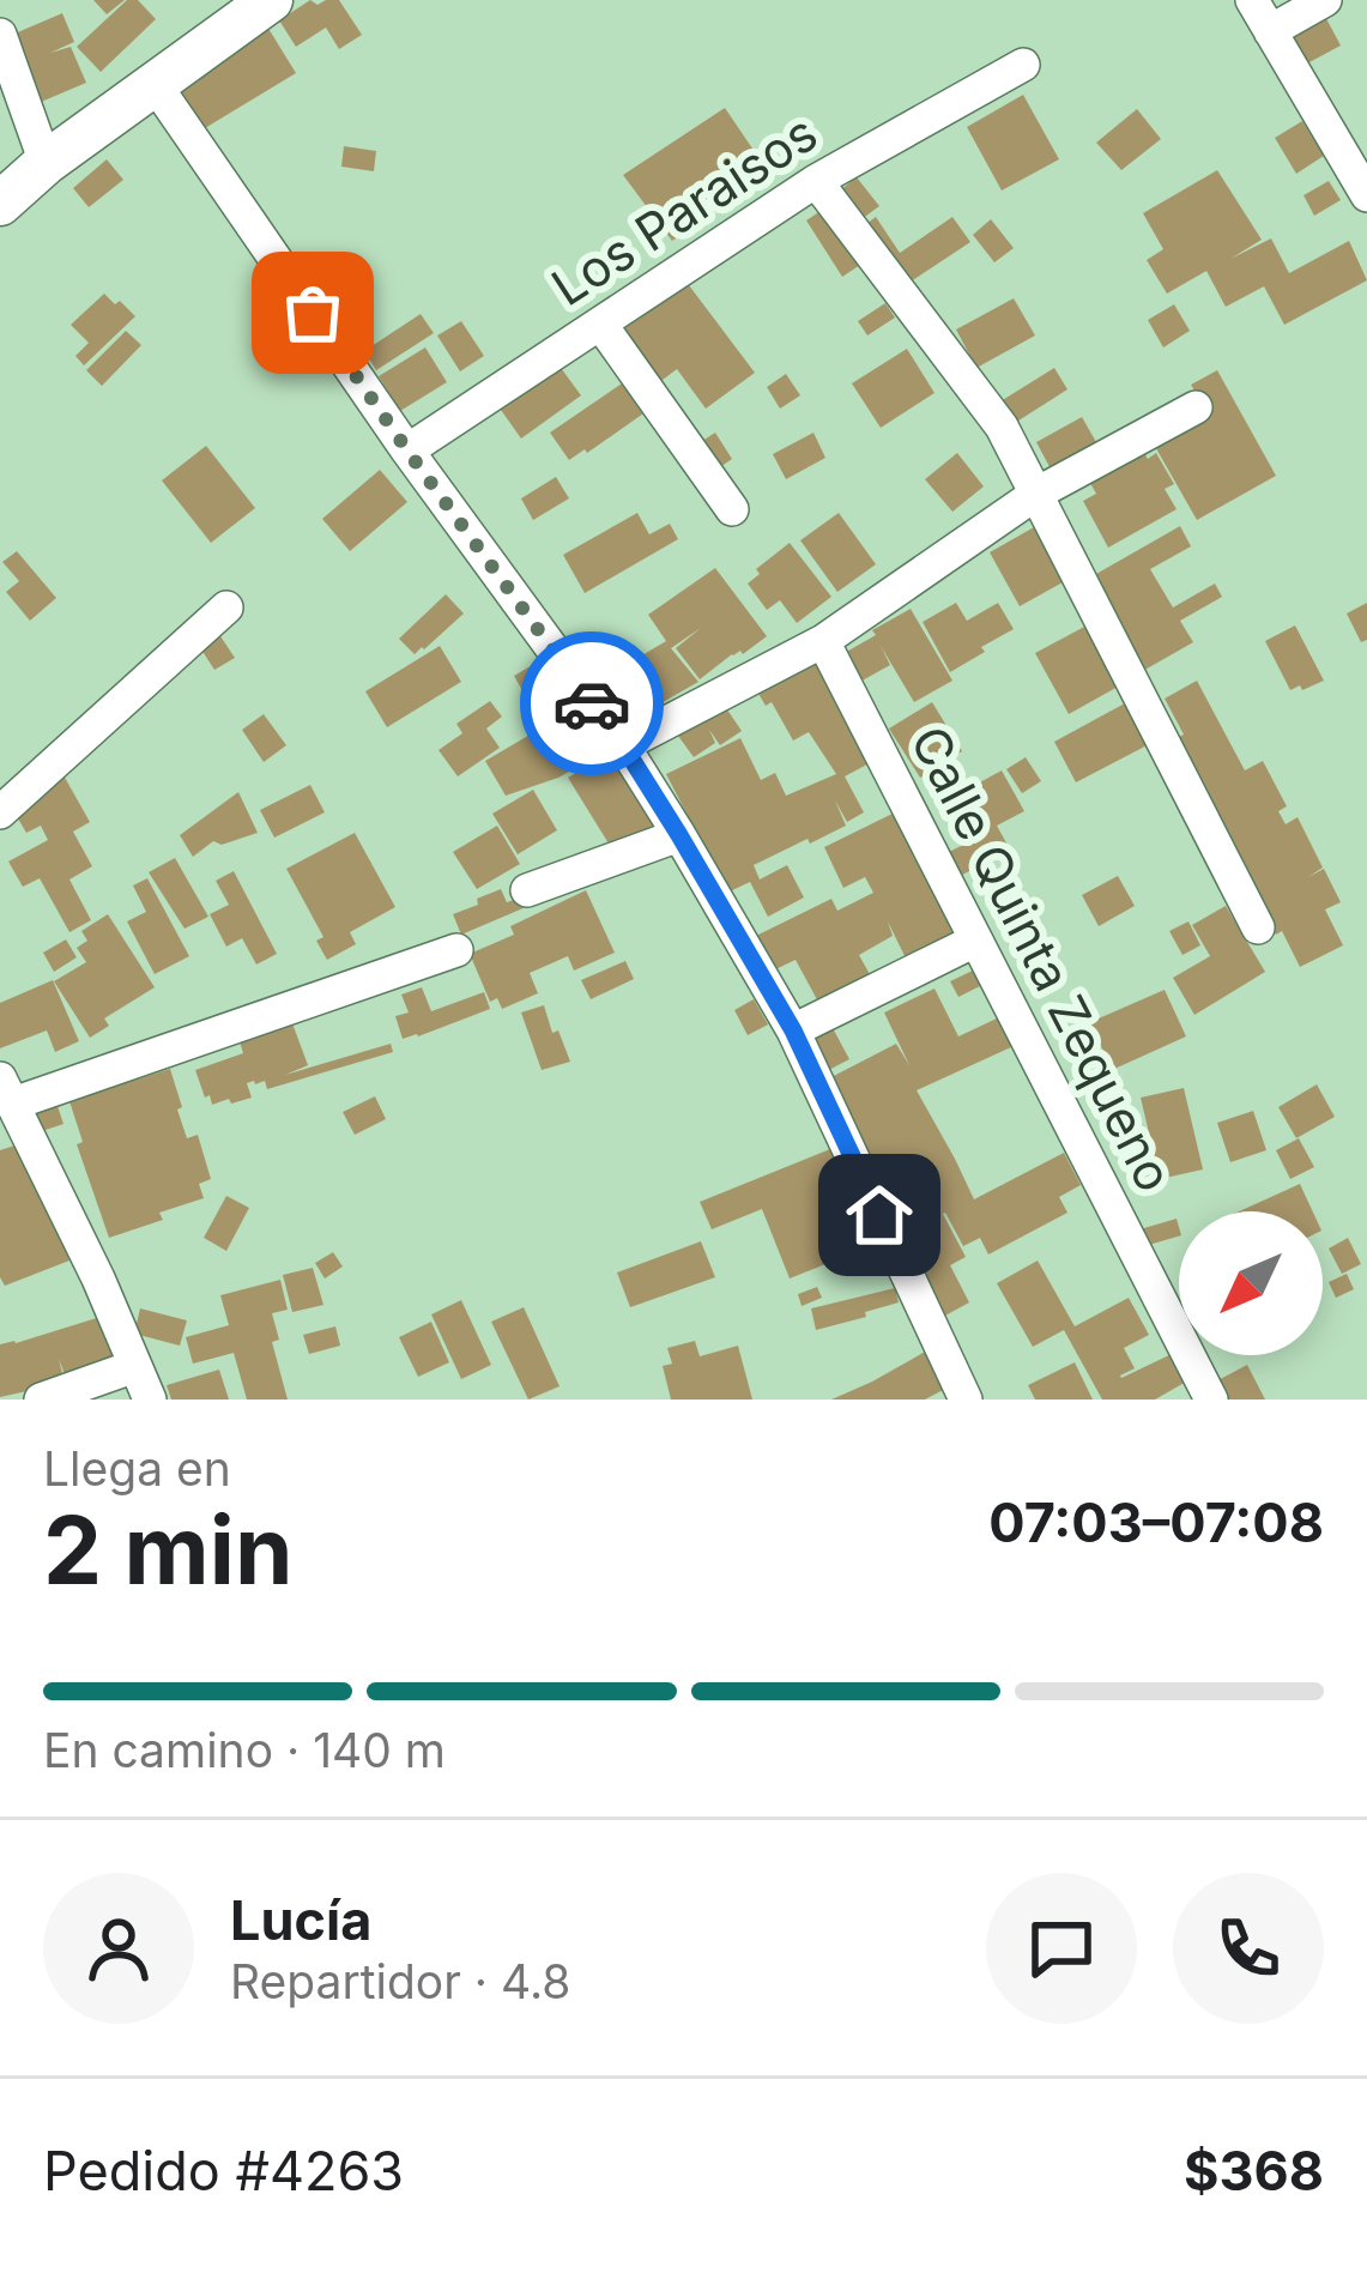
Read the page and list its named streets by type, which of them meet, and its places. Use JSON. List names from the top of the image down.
{
  "streets": {
    "street": ["Los Paraisos", "Calle Quinta Zequeno"]
  },
  "north": "bottom left",
  "page": {
    "heading": ["2 min", "Llega en", "07:03–07:08"],
    "panel": [
      "Lucía",
      "Repartidor · 4.8",
      "Pedido #4263",
      "$368"
    ],
    "bar": "En camino · 140 m"
  }
}
